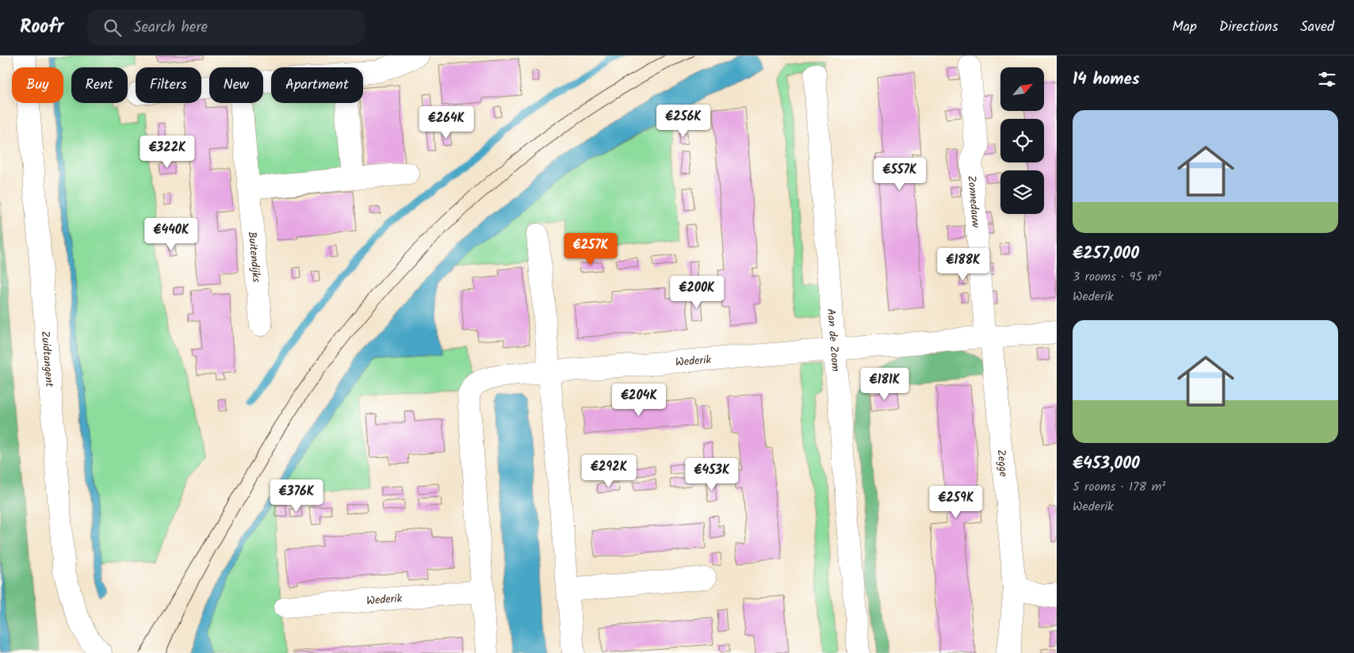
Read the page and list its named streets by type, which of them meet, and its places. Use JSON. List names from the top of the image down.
{
  "streets": {
    "street": [
      "Zonnedauw",
      "Buitendijks",
      "Aan de Zoom",
      "Zuidtangent",
      "Wederik",
      "Zegge"
    ]
  },
  "crossings": [
    ["Zonnedauw", "Zegge"],
    ["Aan de Zoom", "Wederik"]
  ],
  "north": "top right",
  "page": {
    "header": "Roofr",
    "search": "Search here",
    "nav": ["Map", "Directions", "Saved"],
    "heading": "14 homes",
    "chip": [
      "Buy",
      "Rent",
      "Filters",
      "New",
      "Apartment"
    ],
    "list": [
      {
        "name": "€257,000",
        "note": "3 rooms · 95 m² · Wederik"
      },
      {
        "name": "€453,000",
        "note": "5 rooms · 178 m² · Wederik"
      }
    ],
    "price": [
      "€256K",
      "€264K",
      "€322K",
      "€557K",
      "€440K",
      "€257K",
      "€188K",
      "€200K",
      "€181K",
      "€204K",
      "€292K",
      "€453K",
      "€376K",
      "€259K"
    ]
  }
}
